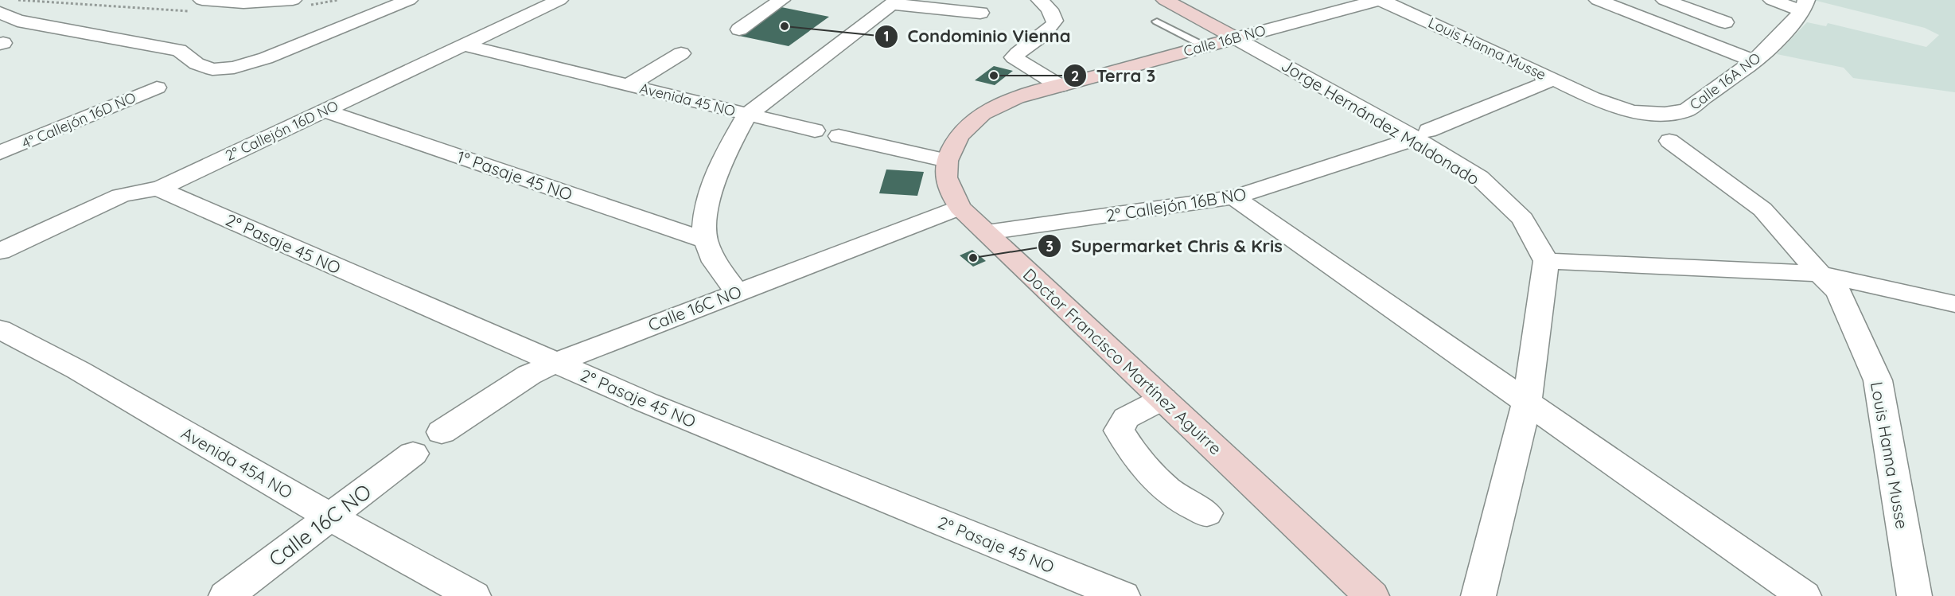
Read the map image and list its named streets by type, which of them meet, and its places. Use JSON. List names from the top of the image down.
{
  "streets": {
    "street": [
      "Calle 16B NO",
      "Louis Hanna Musse",
      "Calle 16A NO",
      "Avenida 45 NO",
      "4° Callejón 16D NO",
      "Jorge Hernández Maldonado",
      "2° Callejón 16D NO",
      "1° Pasaje 45 NO",
      "2° Callejón 16B NO",
      "2° Pasaje 45 NO",
      "Calle 16C NO",
      "Doctor Francisco Martínez Aguirre",
      "Avenida 45A NO"
    ]
  },
  "crossings": [
    ["Calle 16B NO", "Louis Hanna Musse"],
    ["Calle 16B NO", "Jorge Hernández Maldonado"],
    ["Calle 16B NO", "Doctor Francisco Martínez Aguirre"],
    ["Louis Hanna Musse", "Calle 16A NO"],
    ["Louis Hanna Musse", "2° Callejón 16B NO"],
    ["Avenida 45 NO", "2° Callejón 16D NO"],
    ["Avenida 45 NO", "1° Pasaje 45 NO"],
    ["Avenida 45 NO", "Calle 16C NO"],
    ["Jorge Hernández Maldonado", "2° Callejón 16B NO"],
    ["2° Callejón 16D NO", "1° Pasaje 45 NO"],
    ["2° Callejón 16D NO", "2° Pasaje 45 NO"],
    ["2° Callejón 16B NO", "Doctor Francisco Martínez Aguirre"],
    ["2° Pasaje 45 NO", "Calle 16C NO"],
    ["Calle 16C NO", "Doctor Francisco Martínez Aguirre"],
    ["Calle 16C NO", "Avenida 45A NO"]
  ],
  "places": ["Condominio Vienna", "Terra 3", "Supermarket Chris & Kris"]
}
